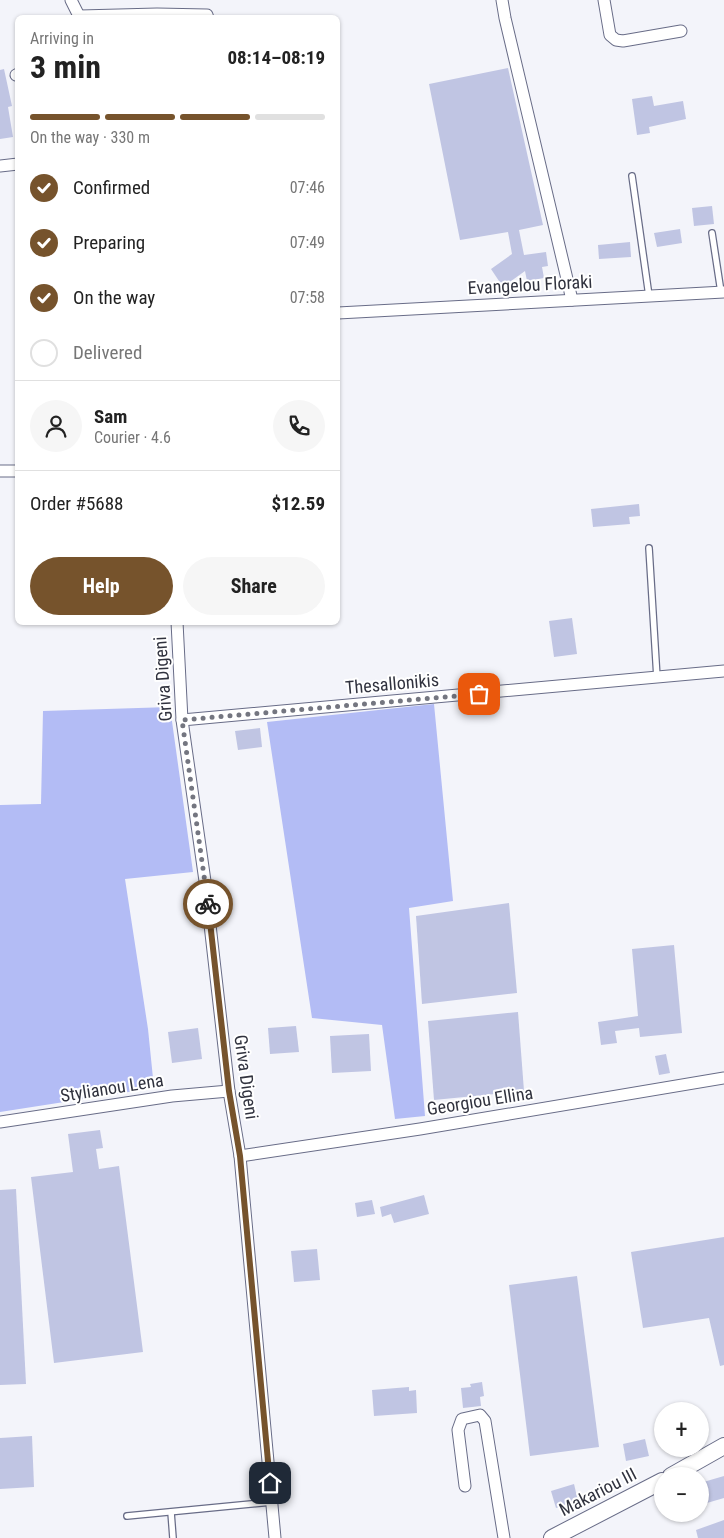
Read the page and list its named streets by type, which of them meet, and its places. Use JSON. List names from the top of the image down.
{
  "streets": {
    "main road": ["Makariou III"],
    "street": [
      "Evangelou Floraki",
      "Griva Digeni",
      "Thesallonikis",
      "Stylianou Lena",
      "Georgiou Ellina"
    ]
  },
  "crossings": [
    ["Griva Digeni", "Thesallonikis"],
    ["Griva Digeni", "Stylianou Lena"],
    ["Griva Digeni", "Georgiou Ellina"]
  ],
  "page": {
    "heading": ["3 min", "Arriving in", "08:14–08:19"],
    "panel": [
      "Sam",
      "Courier · 4.6",
      "Order #5688",
      "$12.59"
    ],
    "bar": "On the way · 330 m",
    "list": [
      ["Confirmed", "07:46"],
      ["Preparing", "07:49"],
      ["On the way", "07:58"],
      "Delivered"
    ],
    "buttons": ["Help", "Share"],
    "map_buttons": ["+", "−"]
  }
}
